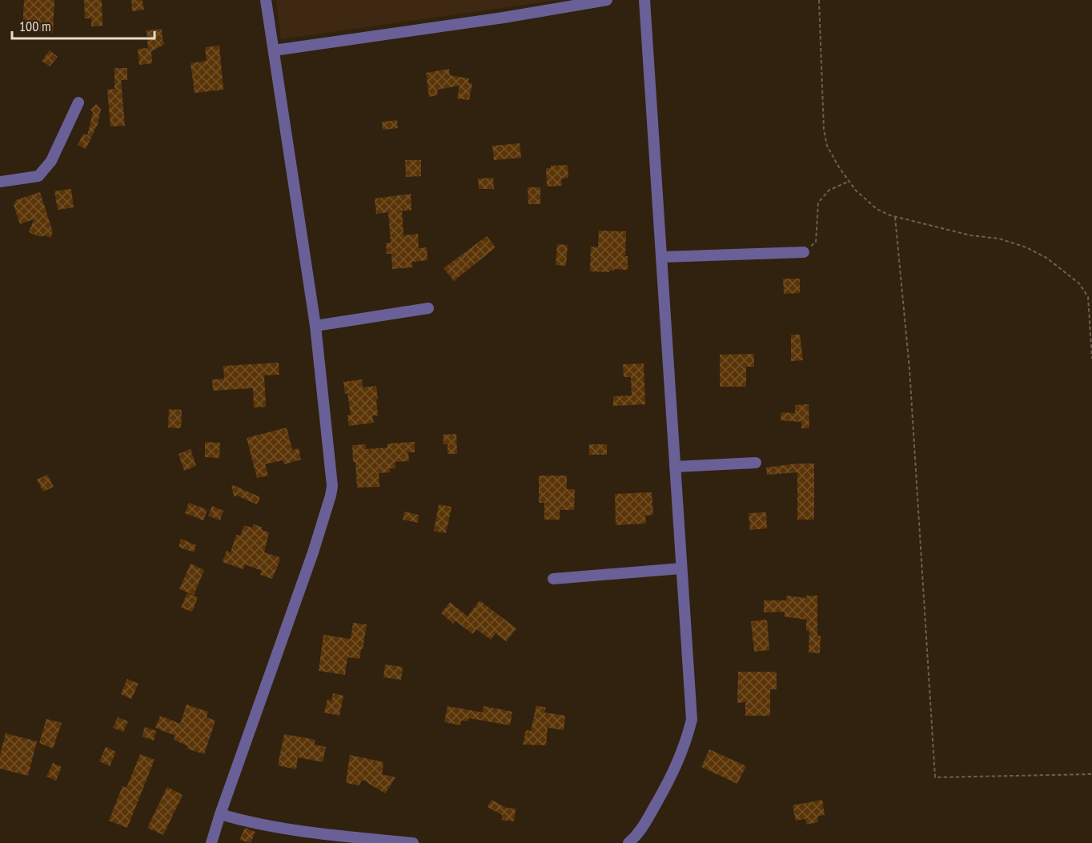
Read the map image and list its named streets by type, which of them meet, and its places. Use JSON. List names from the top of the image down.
{
  "scale_bar": "100 m"
}
